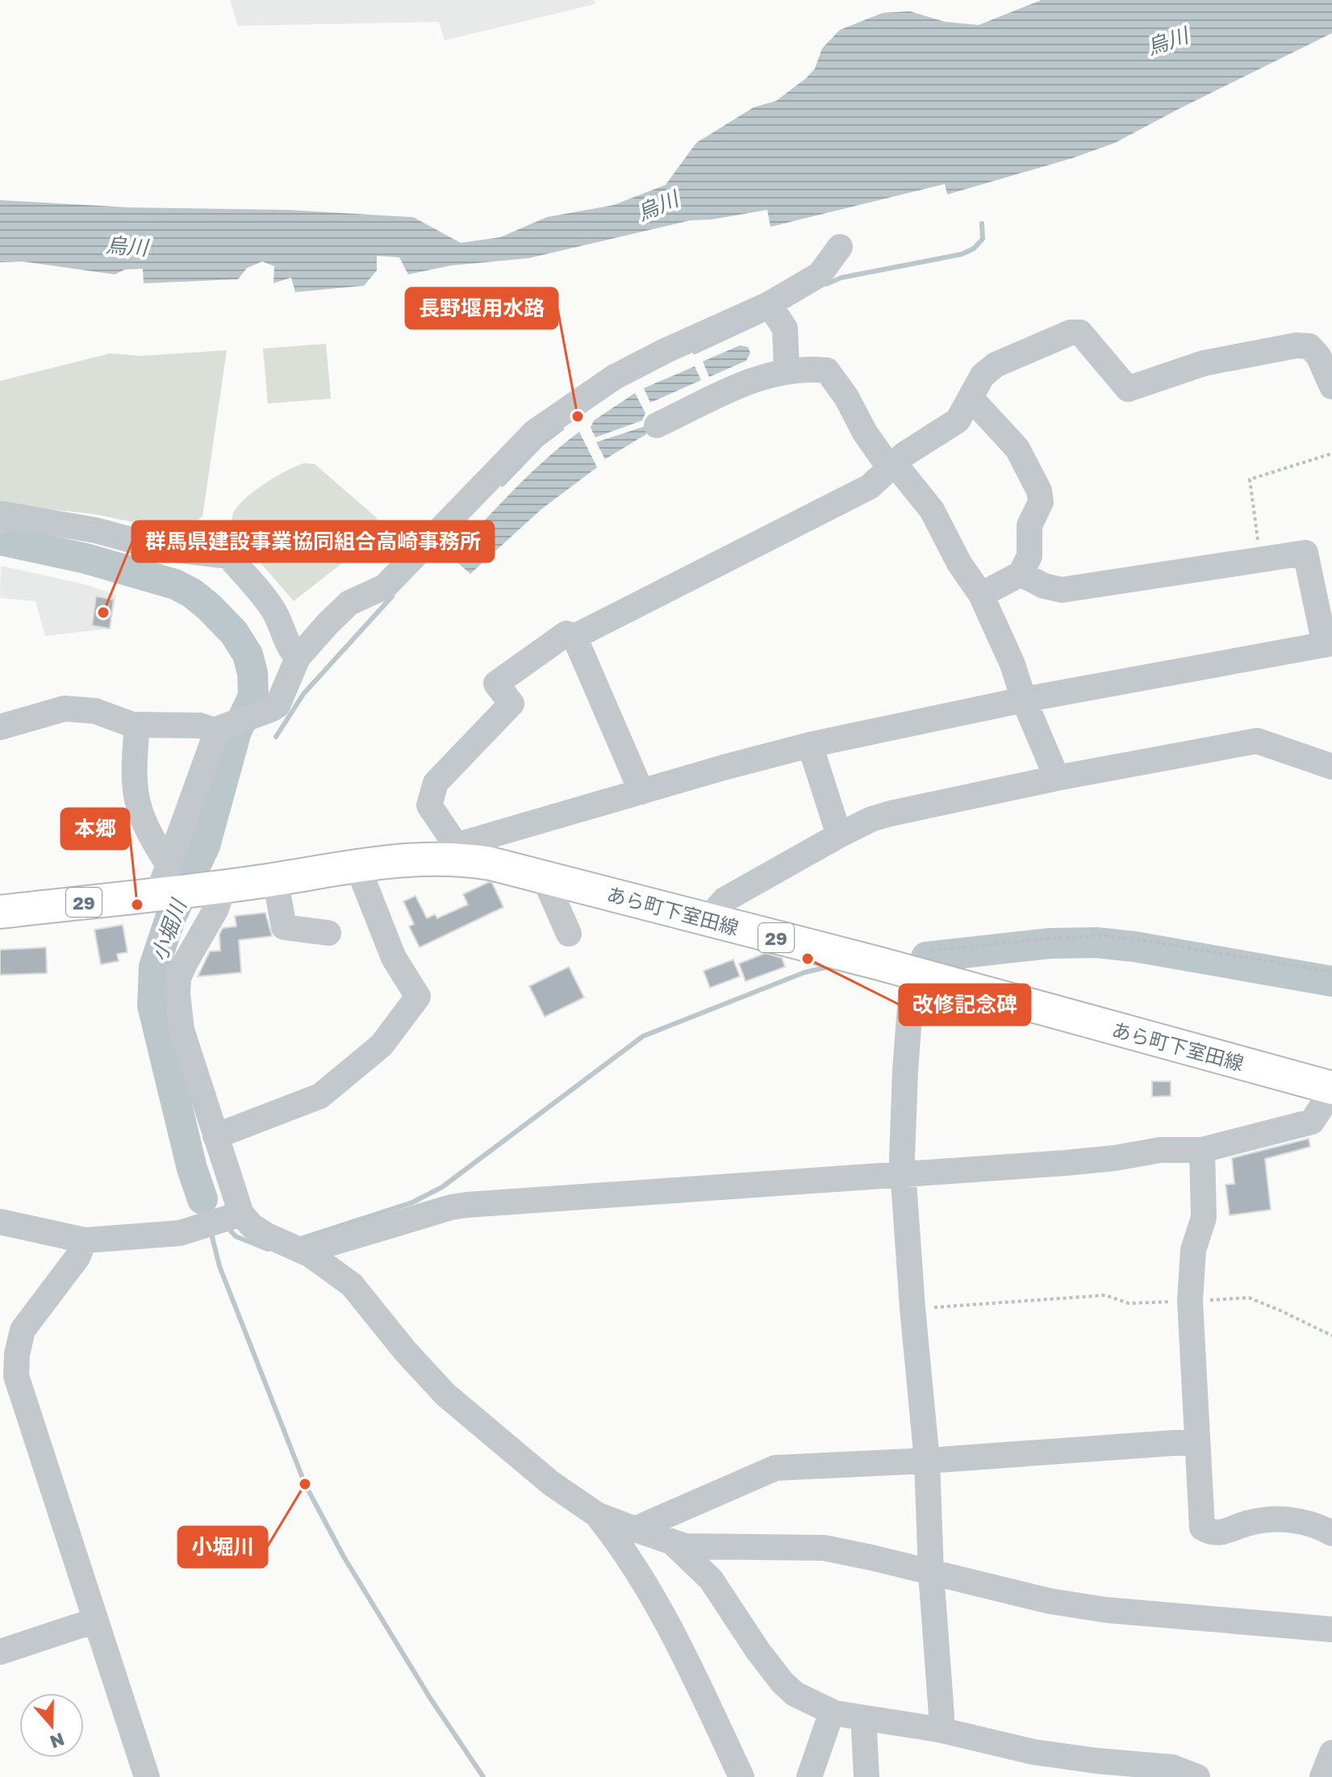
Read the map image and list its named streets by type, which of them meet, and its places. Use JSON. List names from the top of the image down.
{
  "streets": {
    "main road": ["29", "あら町下室田線"]
  },
  "water": ["烏川", "小堀川"],
  "places": [
    "長野堰用水路",
    "群馬県建設事業協同組合高崎事務所",
    "本郷",
    "改修記念碑",
    "小堀川"
  ],
  "north": "bottom"
}
